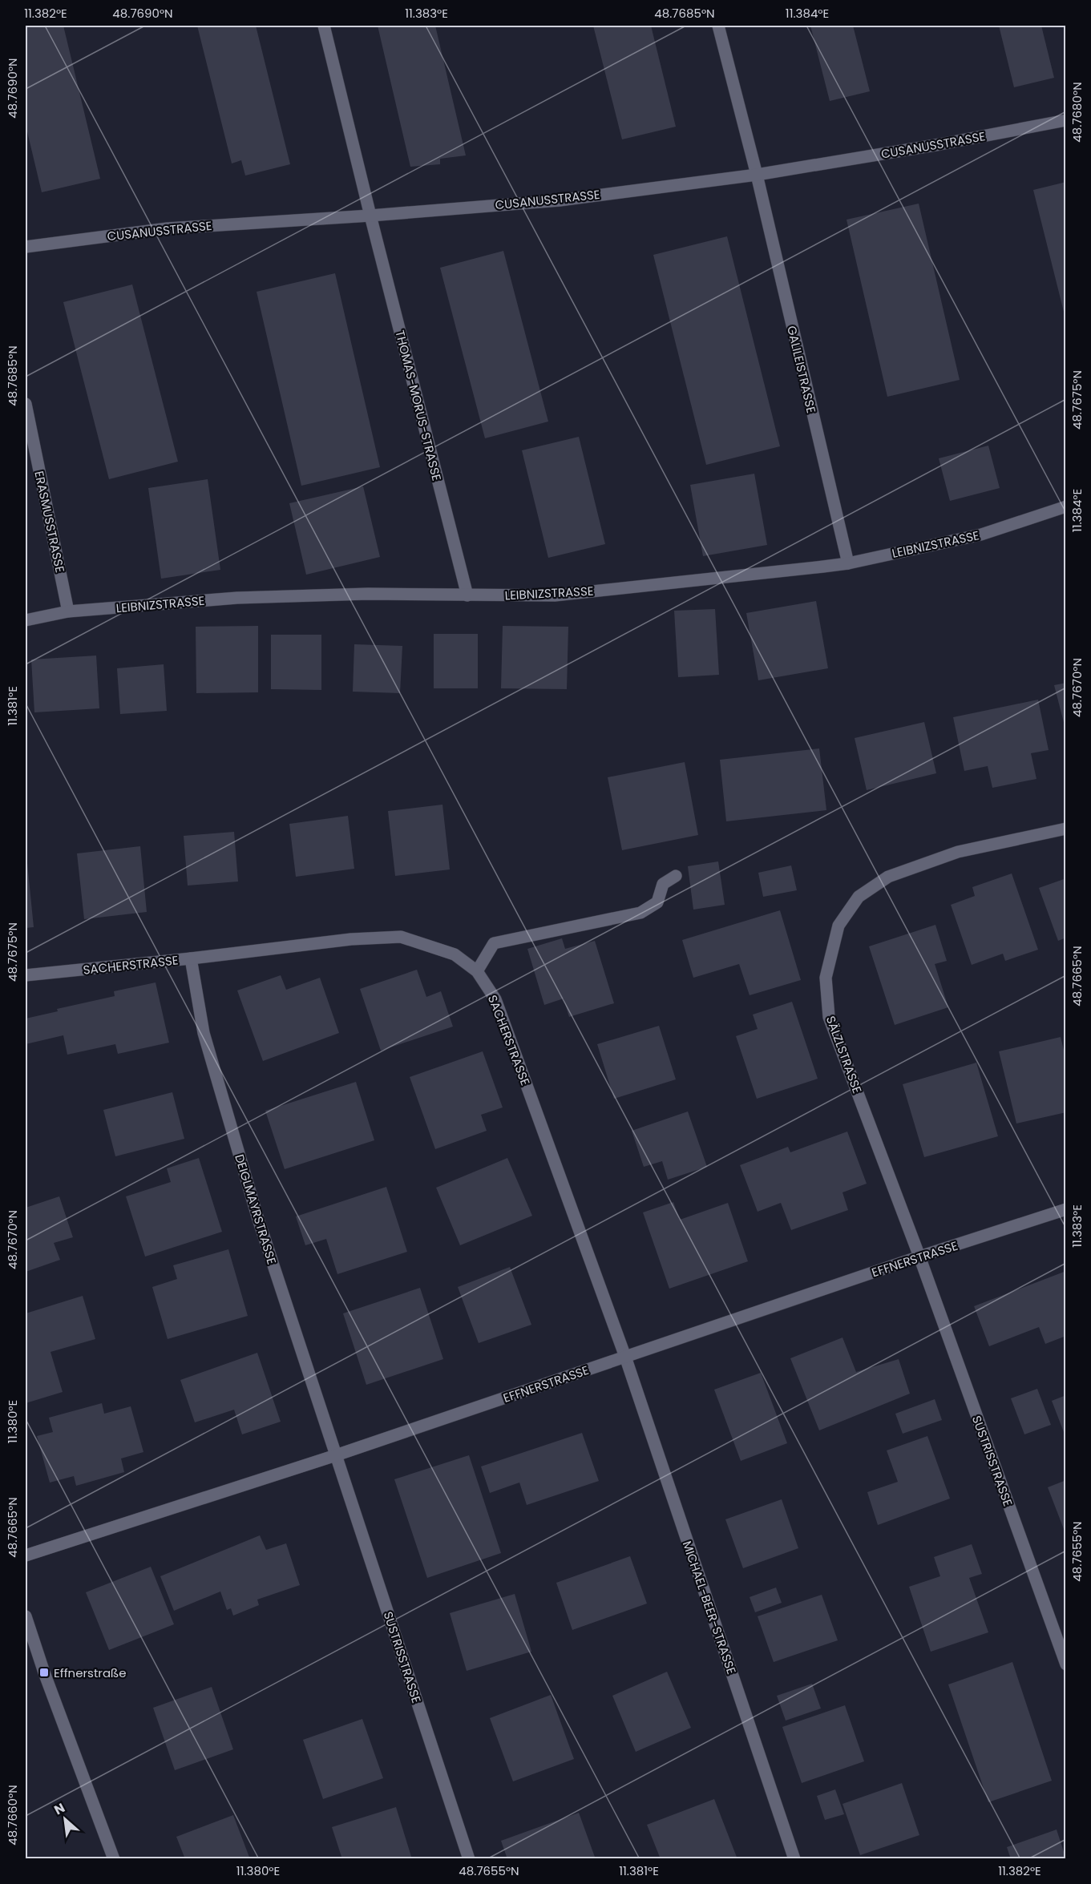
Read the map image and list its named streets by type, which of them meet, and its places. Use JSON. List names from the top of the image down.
{
  "streets": {
    "street": [
      "CUSANUSSTRASSE",
      "GALILEISTRASSE",
      "THOMAS-MORUS-STRASSE",
      "ERASMUSSTRASSE",
      "LEIBNIZSTRASSE",
      "SACHERSTRASSE",
      "SÄLZLSTRASSE",
      "DEIGLMAYRSTRASSE",
      "EFFNERSTRASSE",
      "SUSTRISSTRASSE",
      "MICHAEL-BEER-STRASSE"
    ]
  },
  "crossings": [
    ["CUSANUSSTRASSE", "GALILEISTRASSE"],
    ["CUSANUSSTRASSE", "THOMAS-MORUS-STRASSE"],
    ["GALILEISTRASSE", "LEIBNIZSTRASSE"],
    ["THOMAS-MORUS-STRASSE", "LEIBNIZSTRASSE"],
    ["ERASMUSSTRASSE", "LEIBNIZSTRASSE"],
    ["SACHERSTRASSE", "DEIGLMAYRSTRASSE"],
    ["SACHERSTRASSE", "EFFNERSTRASSE"],
    ["SACHERSTRASSE", "MICHAEL-BEER-STRASSE"],
    ["SÄLZLSTRASSE", "EFFNERSTRASSE"],
    ["SÄLZLSTRASSE", "SUSTRISSTRASSE"],
    ["DEIGLMAYRSTRASSE", "EFFNERSTRASSE"],
    ["DEIGLMAYRSTRASSE", "SUSTRISSTRASSE"],
    ["EFFNERSTRASSE", "SUSTRISSTRASSE"],
    ["EFFNERSTRASSE", "MICHAEL-BEER-STRASSE"]
  ],
  "places": {
    "transit": ["Effnerstraße"]
  },
  "north": "top left",
  "coordinates": [
    "11.382°E",
    "48.7690°N",
    "11.383°E",
    "48.7685°N",
    "11.384°E",
    "48.7680°N",
    "48.7675°N",
    "48.7670°N",
    "11.381°E",
    "48.7665°N",
    "11.380°E",
    "48.7655°N",
    "48.7660°N"
  ]
}
